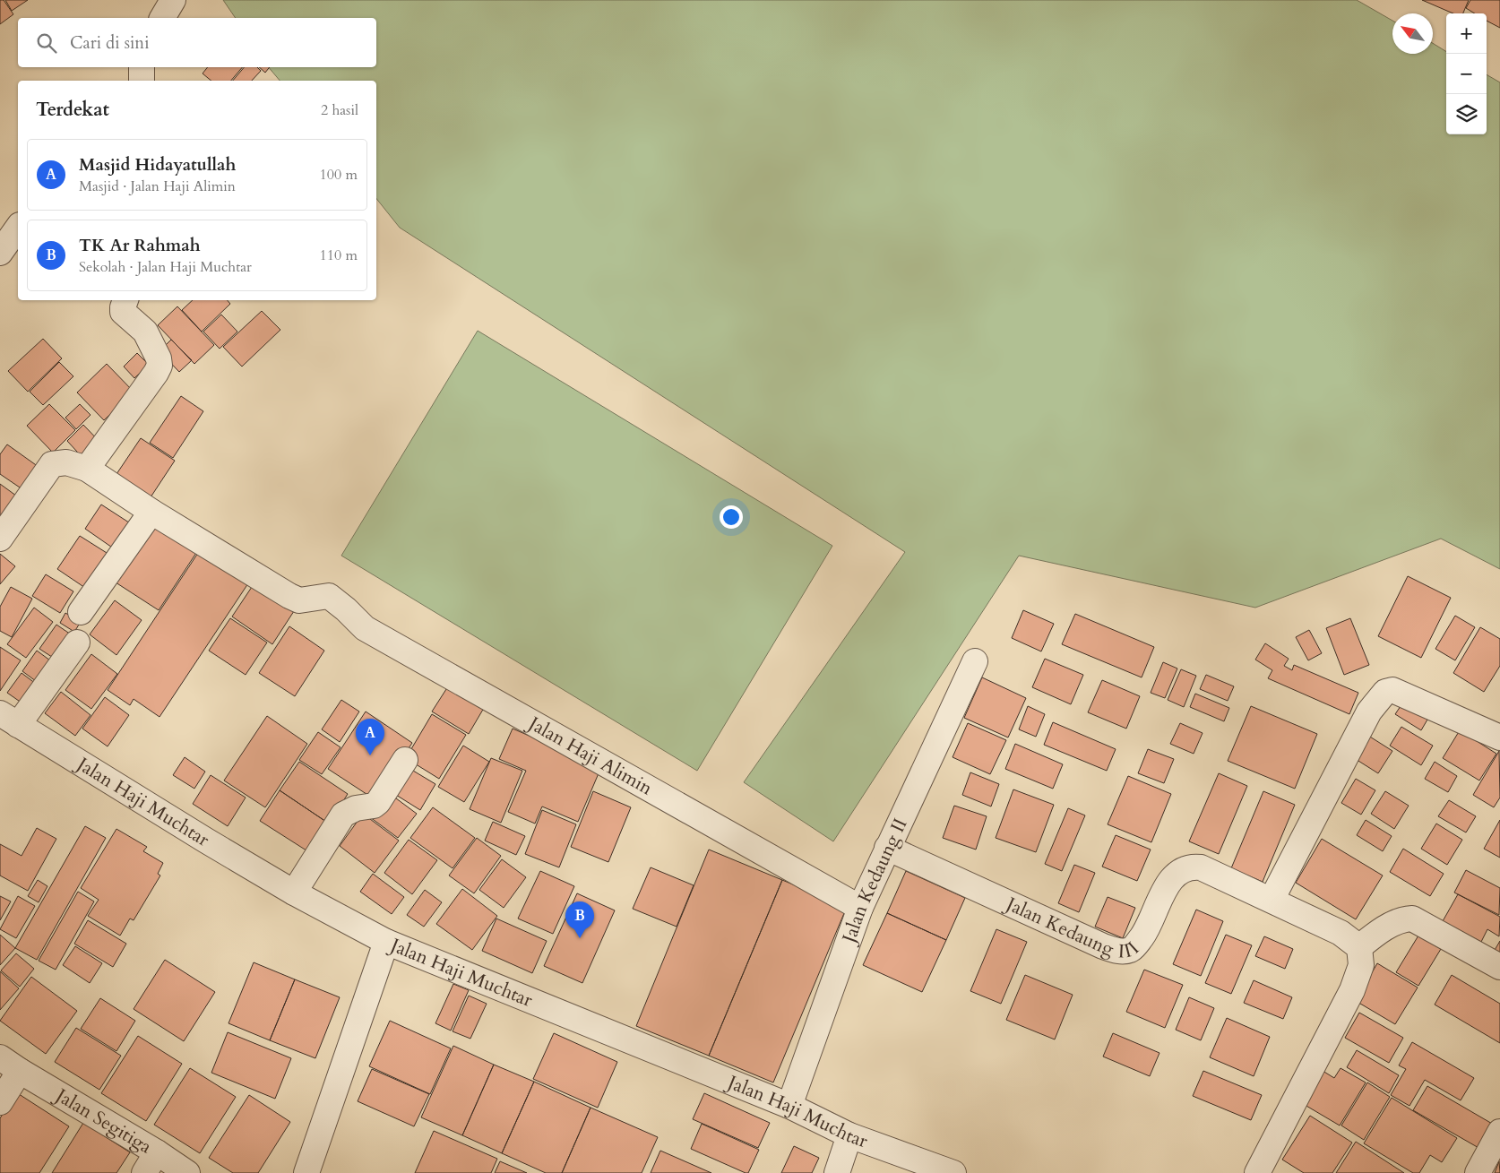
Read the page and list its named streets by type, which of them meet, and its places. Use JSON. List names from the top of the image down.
{
  "streets": {
    "street": [
      "Jalan Haji Alimin",
      "Jalan Haji Muchtar",
      "Jalan Kedaung II",
      "Jalan Kedaung III",
      "Jalan Segitiga"
    ]
  },
  "crossings": [
    ["Jalan Haji Alimin", "Jalan Kedaung II"],
    ["Jalan Haji Muchtar", "Jalan Kedaung II"],
    ["Jalan Kedaung II", "Jalan Kedaung III"]
  ],
  "north": "top left",
  "page": {
    "map_buttons": ["+", "−"],
    "search": "Cari di sini",
    "heading": ["Terdekat", "2 hasil"],
    "list": [
      {
        "mark": "A",
        "name": "Masjid Hidayatullah",
        "note": "Masjid · Jalan Haji Alimin",
        "value": "100 m"
      },
      {
        "mark": "B",
        "name": "TK Ar Rahmah",
        "note": "Sekolah · Jalan Haji Muchtar",
        "value": "110 m"
      }
    ],
    "pins": ["A", "B"]
  }
}
